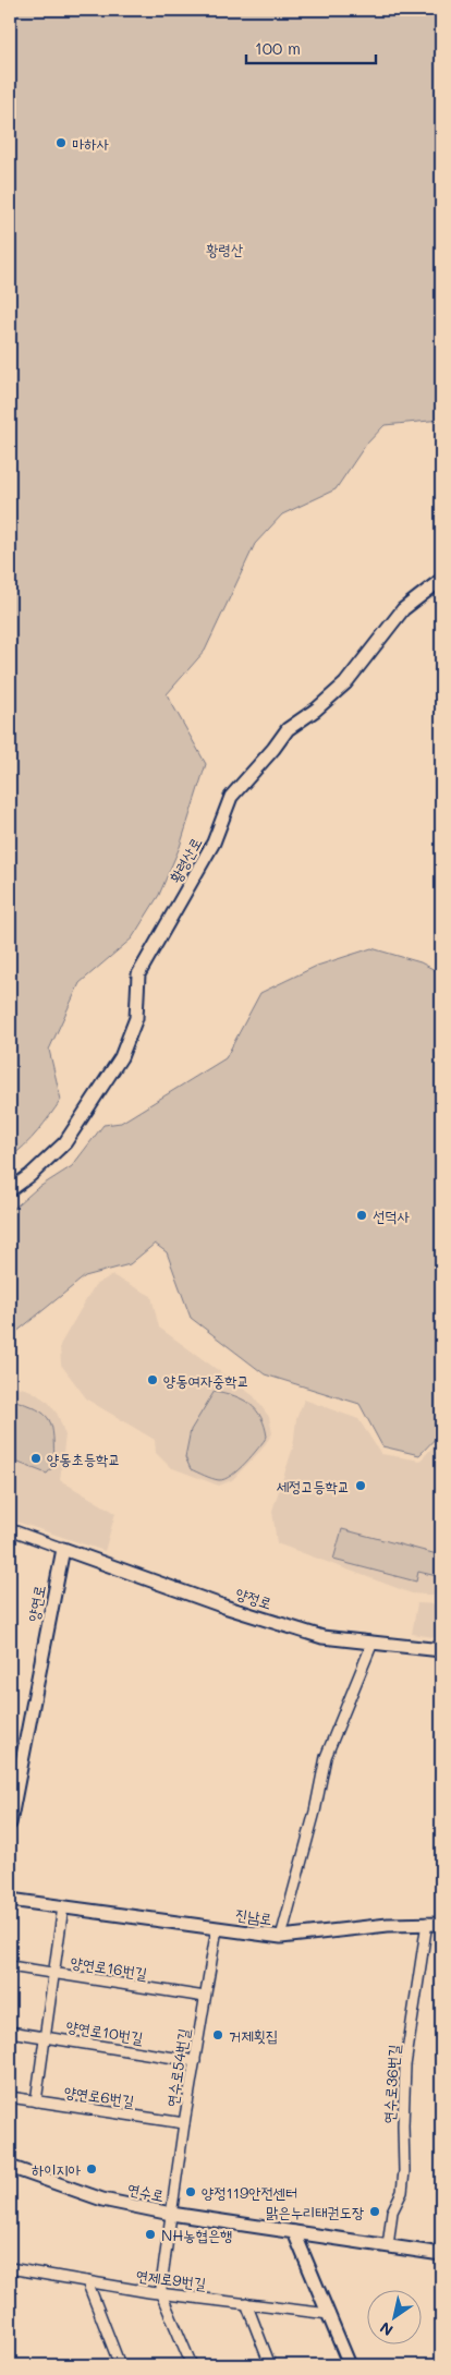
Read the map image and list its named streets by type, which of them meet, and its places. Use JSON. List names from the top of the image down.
{
  "streets": {
    "street": [
      "황령산로",
      "양정로",
      "양연로",
      "진남로",
      "양연로16번길",
      "양연로10번길",
      "연수로54번길",
      "연수로36번길",
      "양연로6번길",
      "연수로",
      "연제로9번길"
    ]
  },
  "crossings": [
    ["양정로", "양연로"],
    ["진남로", "연수로54번길"],
    ["진남로", "연수로36번길"],
    ["양연로16번길", "연수로54번길"],
    ["양연로10번길", "연수로54번길"],
    ["연수로54번길", "양연로6번길"],
    ["연수로54번길", "연수로"],
    ["연수로54번길", "연제로9번길"],
    ["연수로36번길", "연수로"]
  ],
  "parks": ["황령산"],
  "places": [
    "마하사",
    "선덕사",
    "양동여자중학교",
    "양동초등학교",
    "세정고등학교",
    "거제횟집",
    "하이지아",
    "양정119안전센터",
    "맑은누리태권도장",
    "NH농협은행"
  ],
  "scale_bar": "100 m",
  "north": "bottom left"
}
